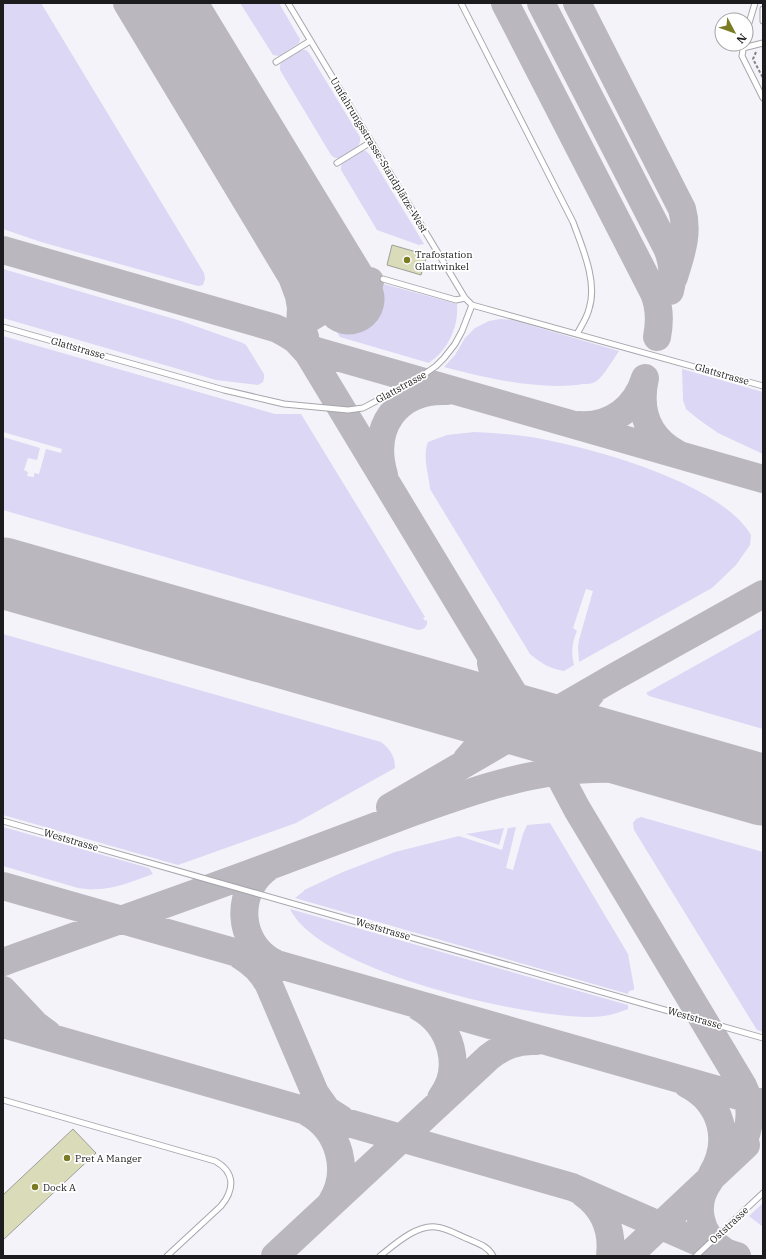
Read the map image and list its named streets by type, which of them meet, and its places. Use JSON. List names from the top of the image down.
{
  "streets": {
    "lane": [
      "Umfahrungsstrasse-Standplätze-West",
      "Glattstrasse",
      "Weststrasse",
      "Oststrasse"
    ]
  },
  "crossings": [
    ["Umfahrungsstrasse-Standplätze-West", "Glattstrasse"]
  ],
  "places": ["Trafostation Glattwinkel", "Pret A Manger", "Dock A"],
  "north": "bottom right"
}
